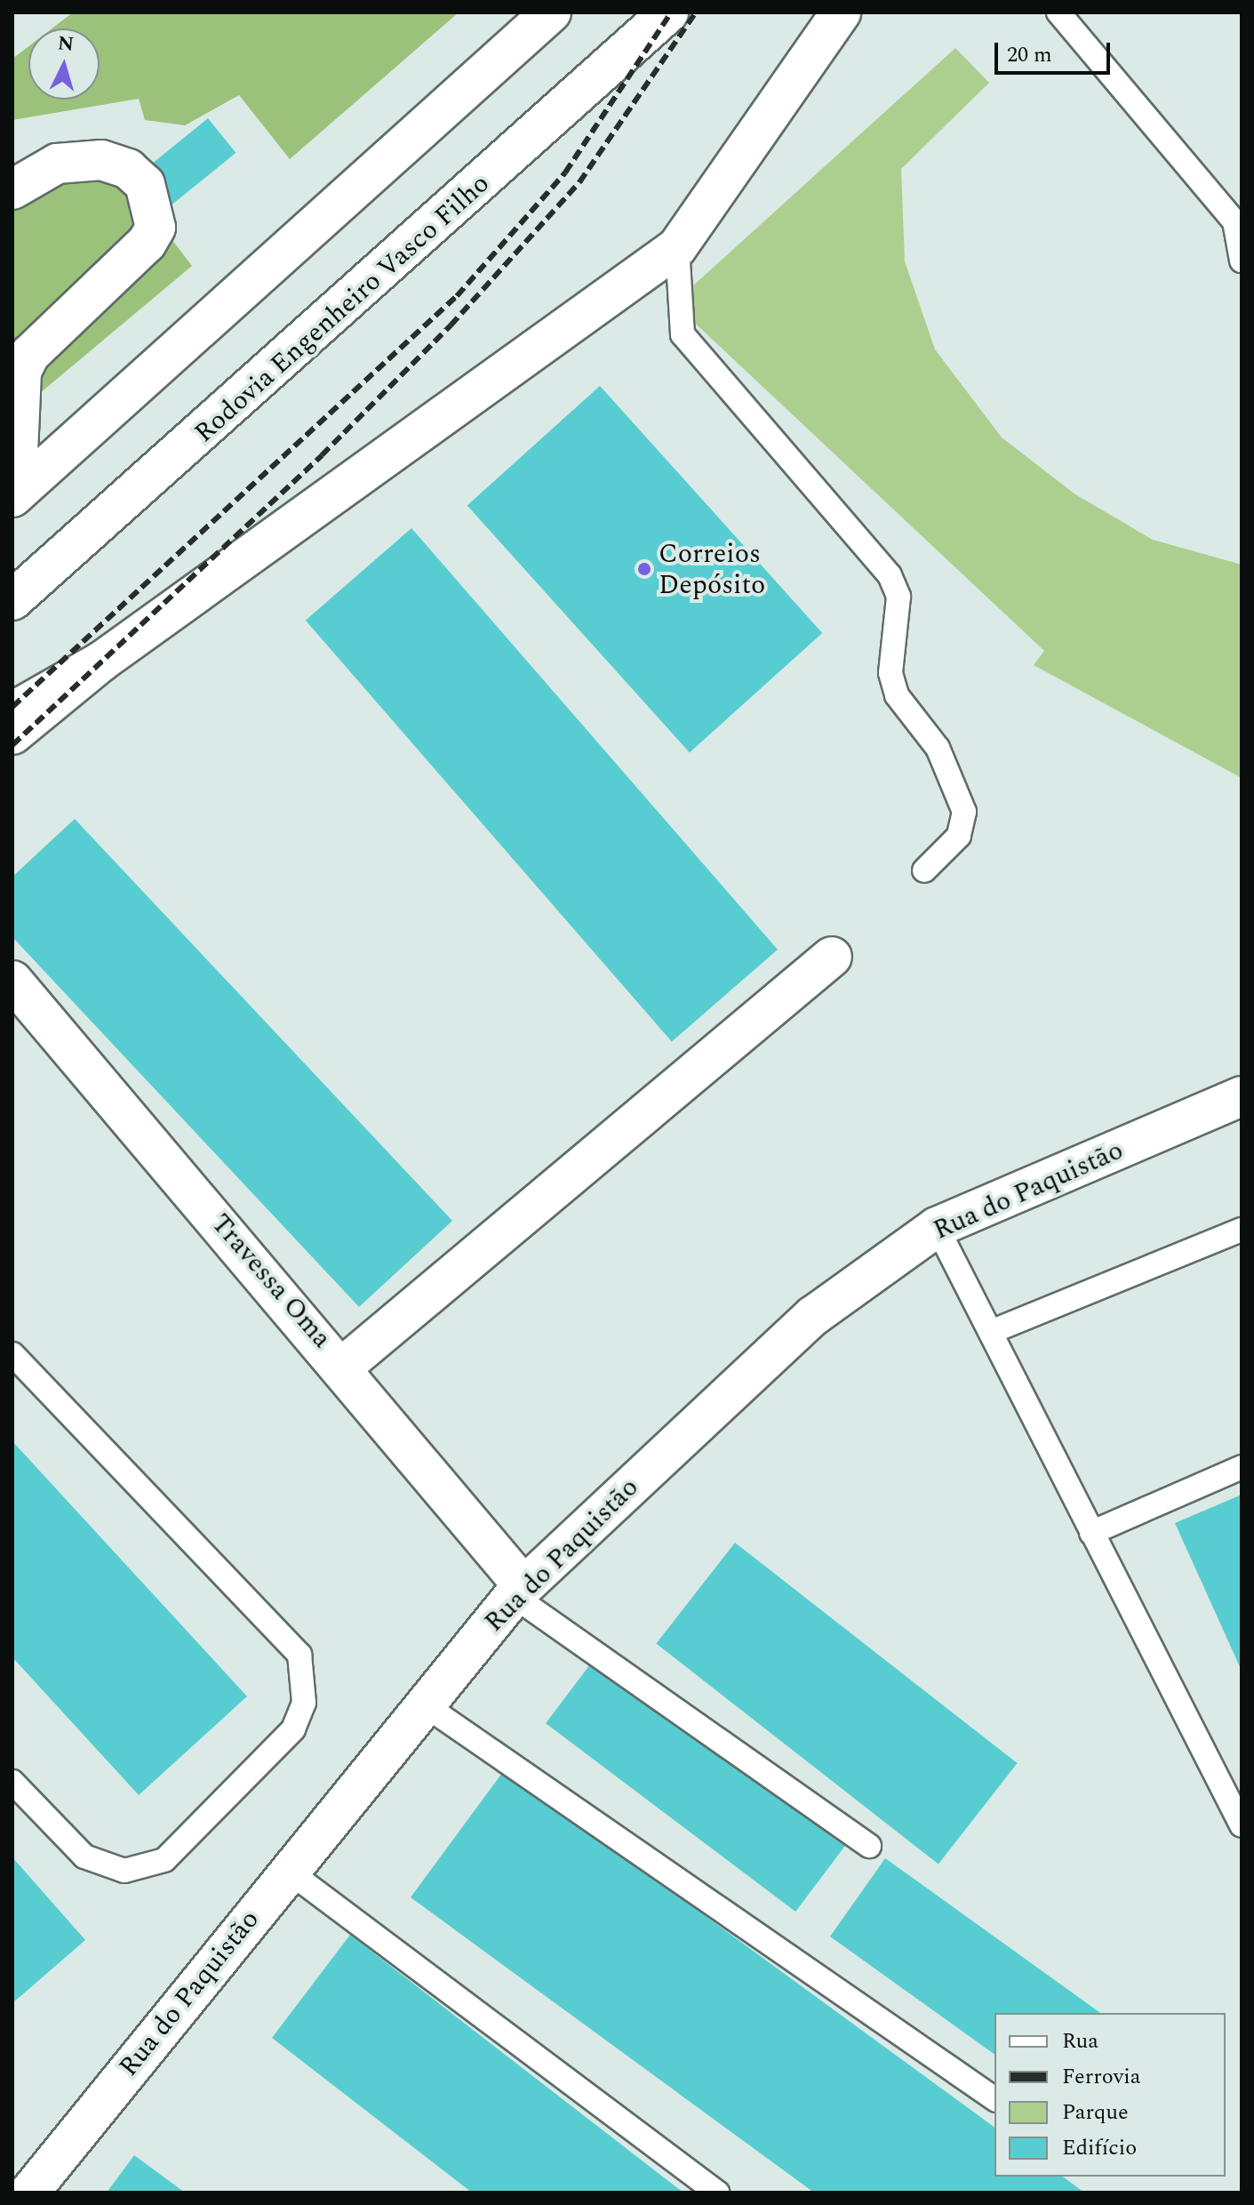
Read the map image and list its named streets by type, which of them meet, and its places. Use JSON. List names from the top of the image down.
{
  "streets": {
    "main road": ["Rodovia Engenheiro Vasco Filho", "Rua do Paquistão", "Travessa Oma"]
  },
  "crossings": [
    ["Rua do Paquistão", "Travessa Oma"]
  ],
  "places": ["Correios Depósito"],
  "legend": [
    "Rua",
    "Ferrovia",
    "Parque",
    "Edifício"
  ],
  "scale_bar": "20 m",
  "north": "top"
}
